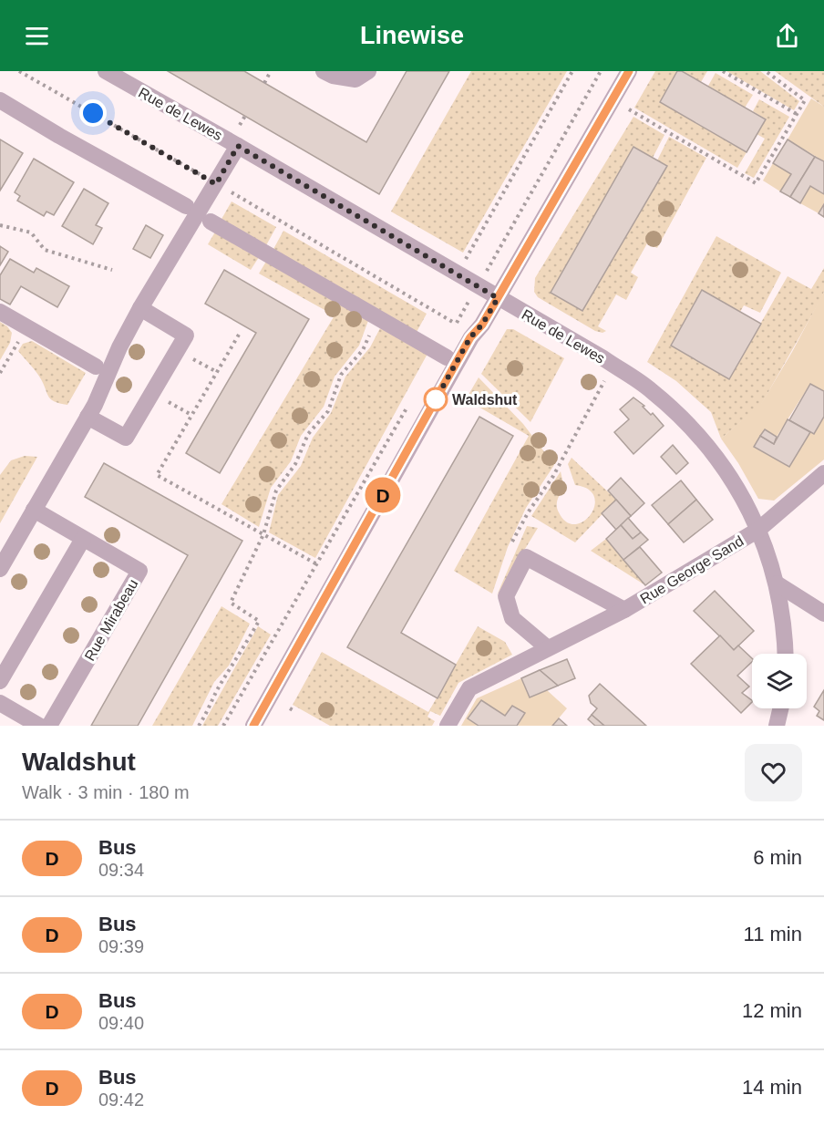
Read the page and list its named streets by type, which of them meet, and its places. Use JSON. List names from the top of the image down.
{
  "streets": {
    "street": ["Rue de Lewes", "Rue George Sand", "Rue Mirabeau"]
  },
  "crossings": [
    ["Rue de Lewes", "Rue George Sand"]
  ],
  "places": ["Waldshut"],
  "lines": ["bus line D"],
  "page": {
    "header": "Linewise",
    "on_map": "D",
    "heading": ["Waldshut", "Walk · 3 min · 180 m"],
    "list": [
      {
        "mark": "D",
        "name": "Bus",
        "note": "09:34",
        "value": "6 min"
      },
      {
        "mark": "D",
        "name": "Bus",
        "note": "09:39",
        "value": "11 min"
      },
      {
        "mark": "D",
        "name": "Bus",
        "note": "09:40",
        "value": "12 min"
      },
      {
        "mark": "D",
        "name": "Bus",
        "note": "09:42",
        "value": "14 min"
      }
    ]
  }
}
